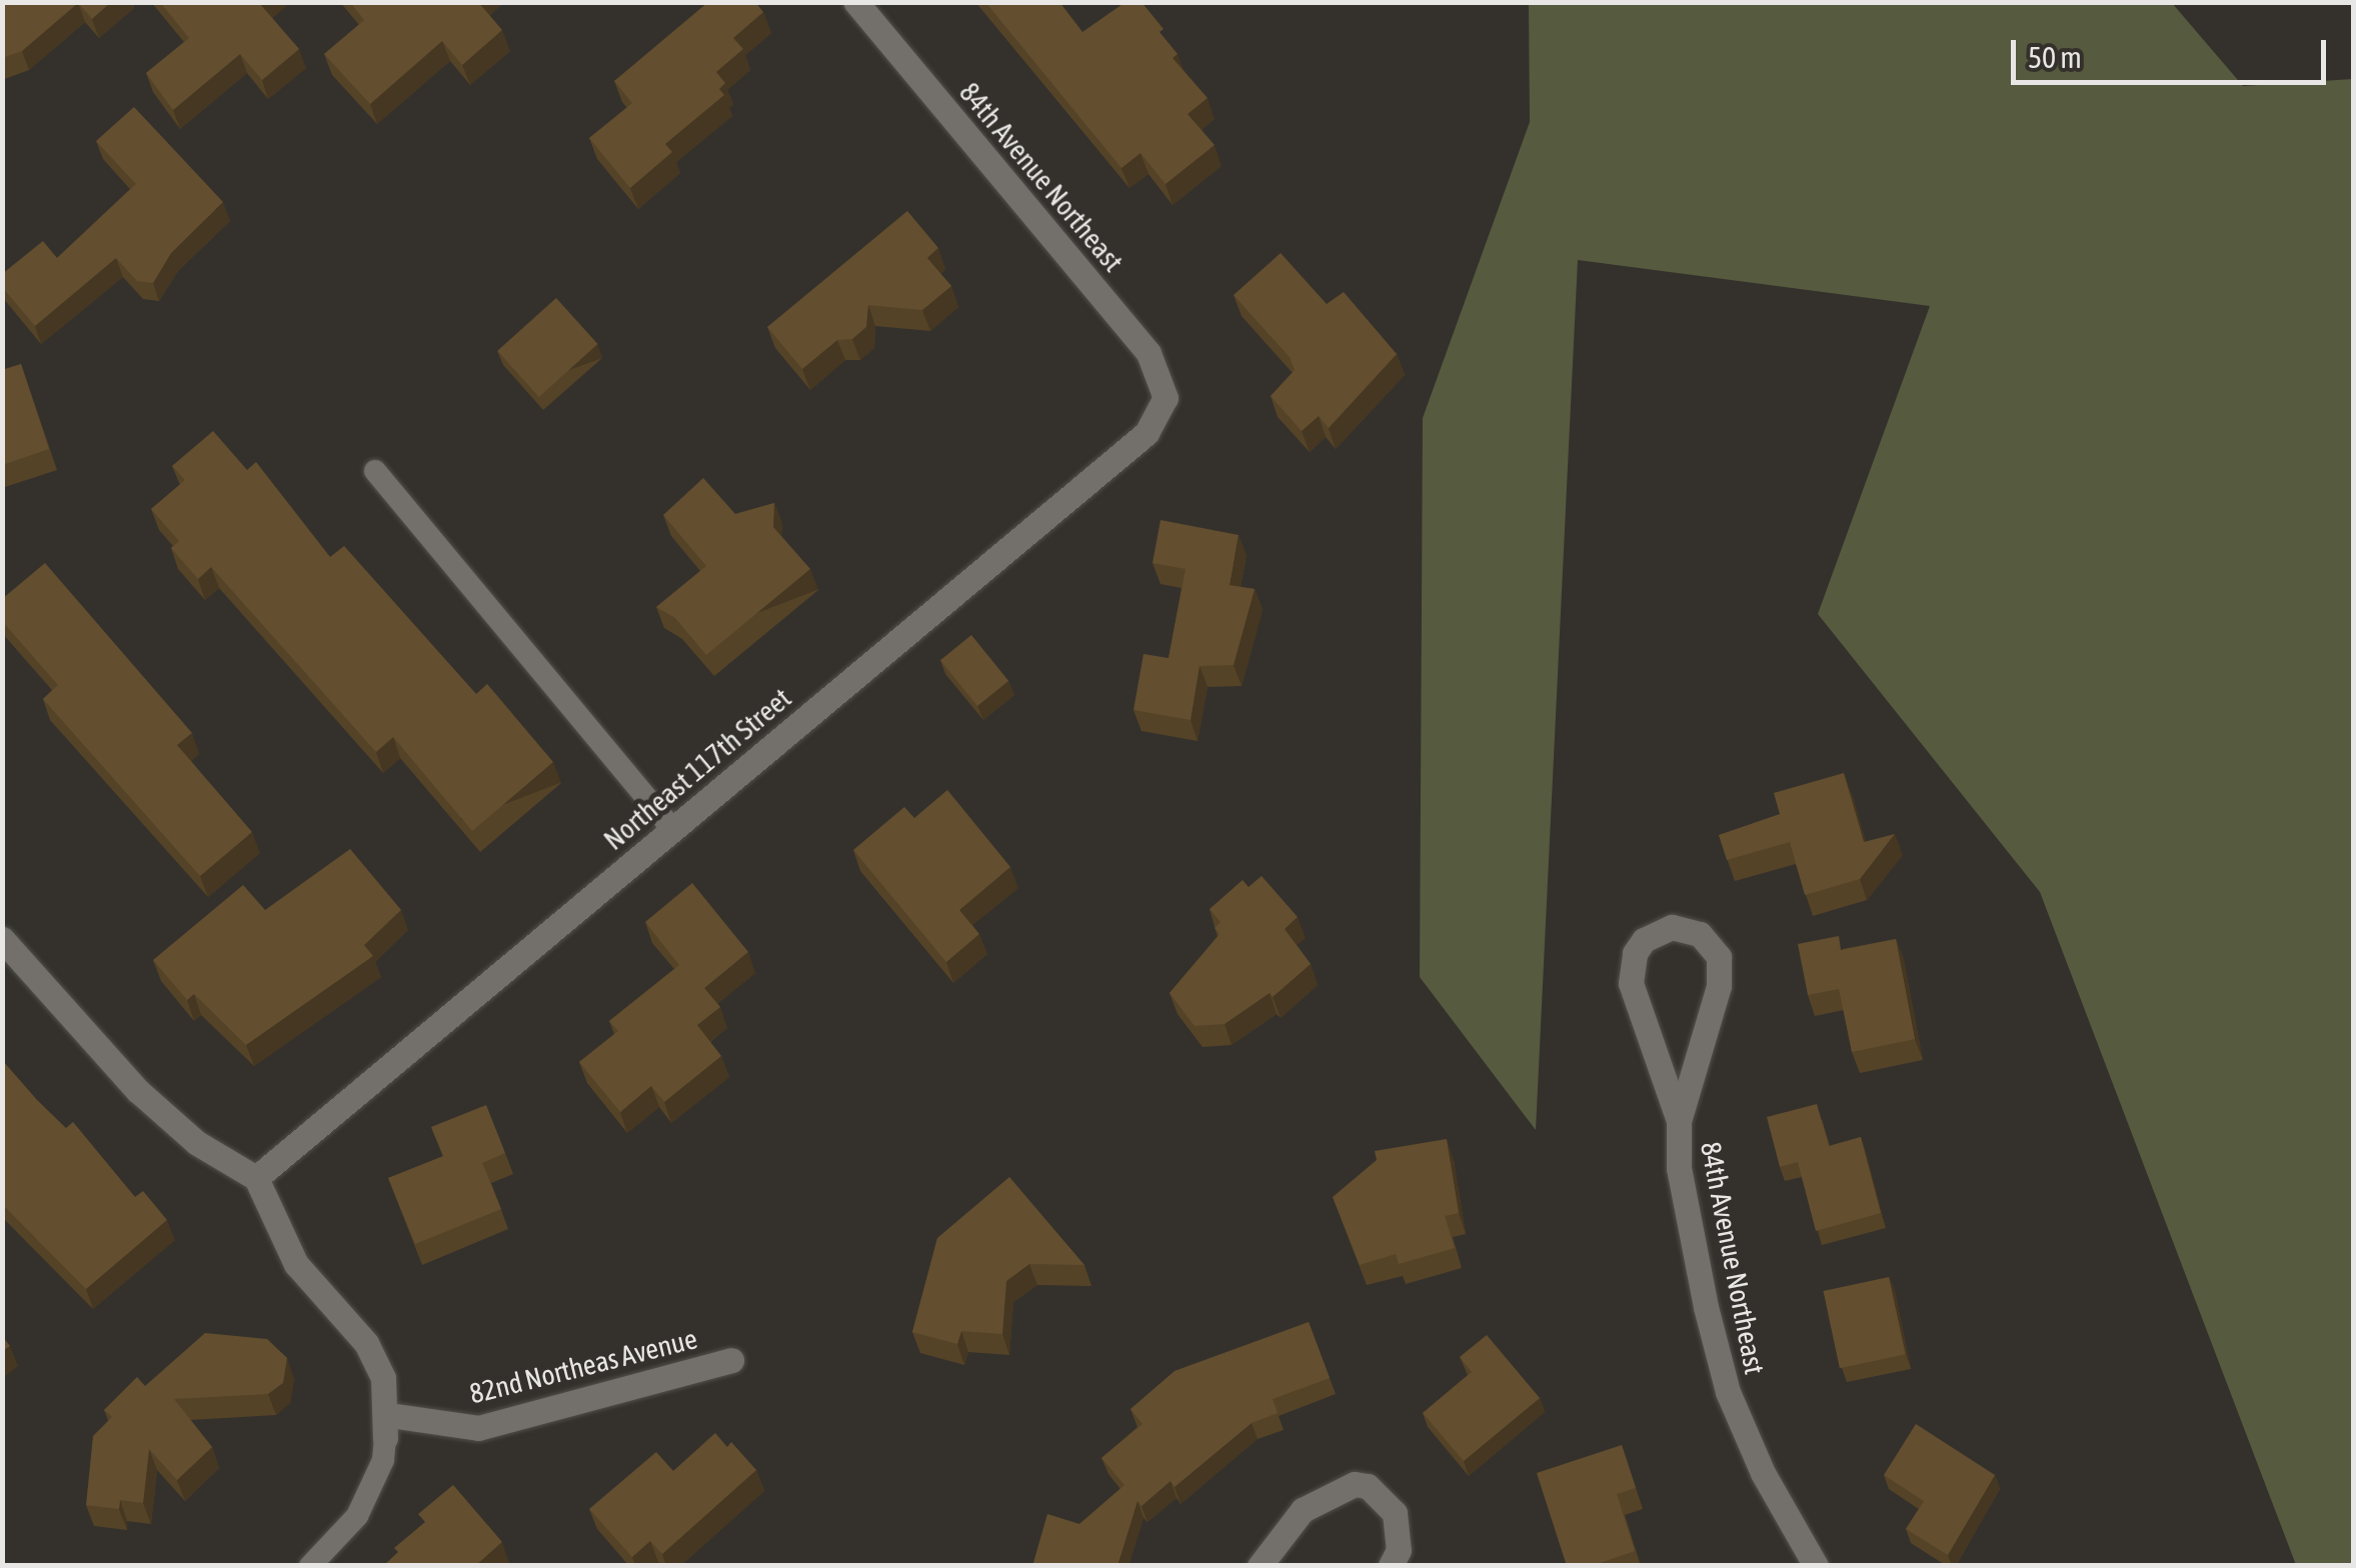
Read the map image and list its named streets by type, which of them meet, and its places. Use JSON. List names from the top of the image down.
{
  "streets": {
    "street": ["84th Avenue Northeast", "Northeast 117th Street", "82nd Northeas Avenue"]
  },
  "crossings": [
    ["84th Avenue Northeast", "Northeast 117th Street"]
  ],
  "scale_bar": "50 m"
}
